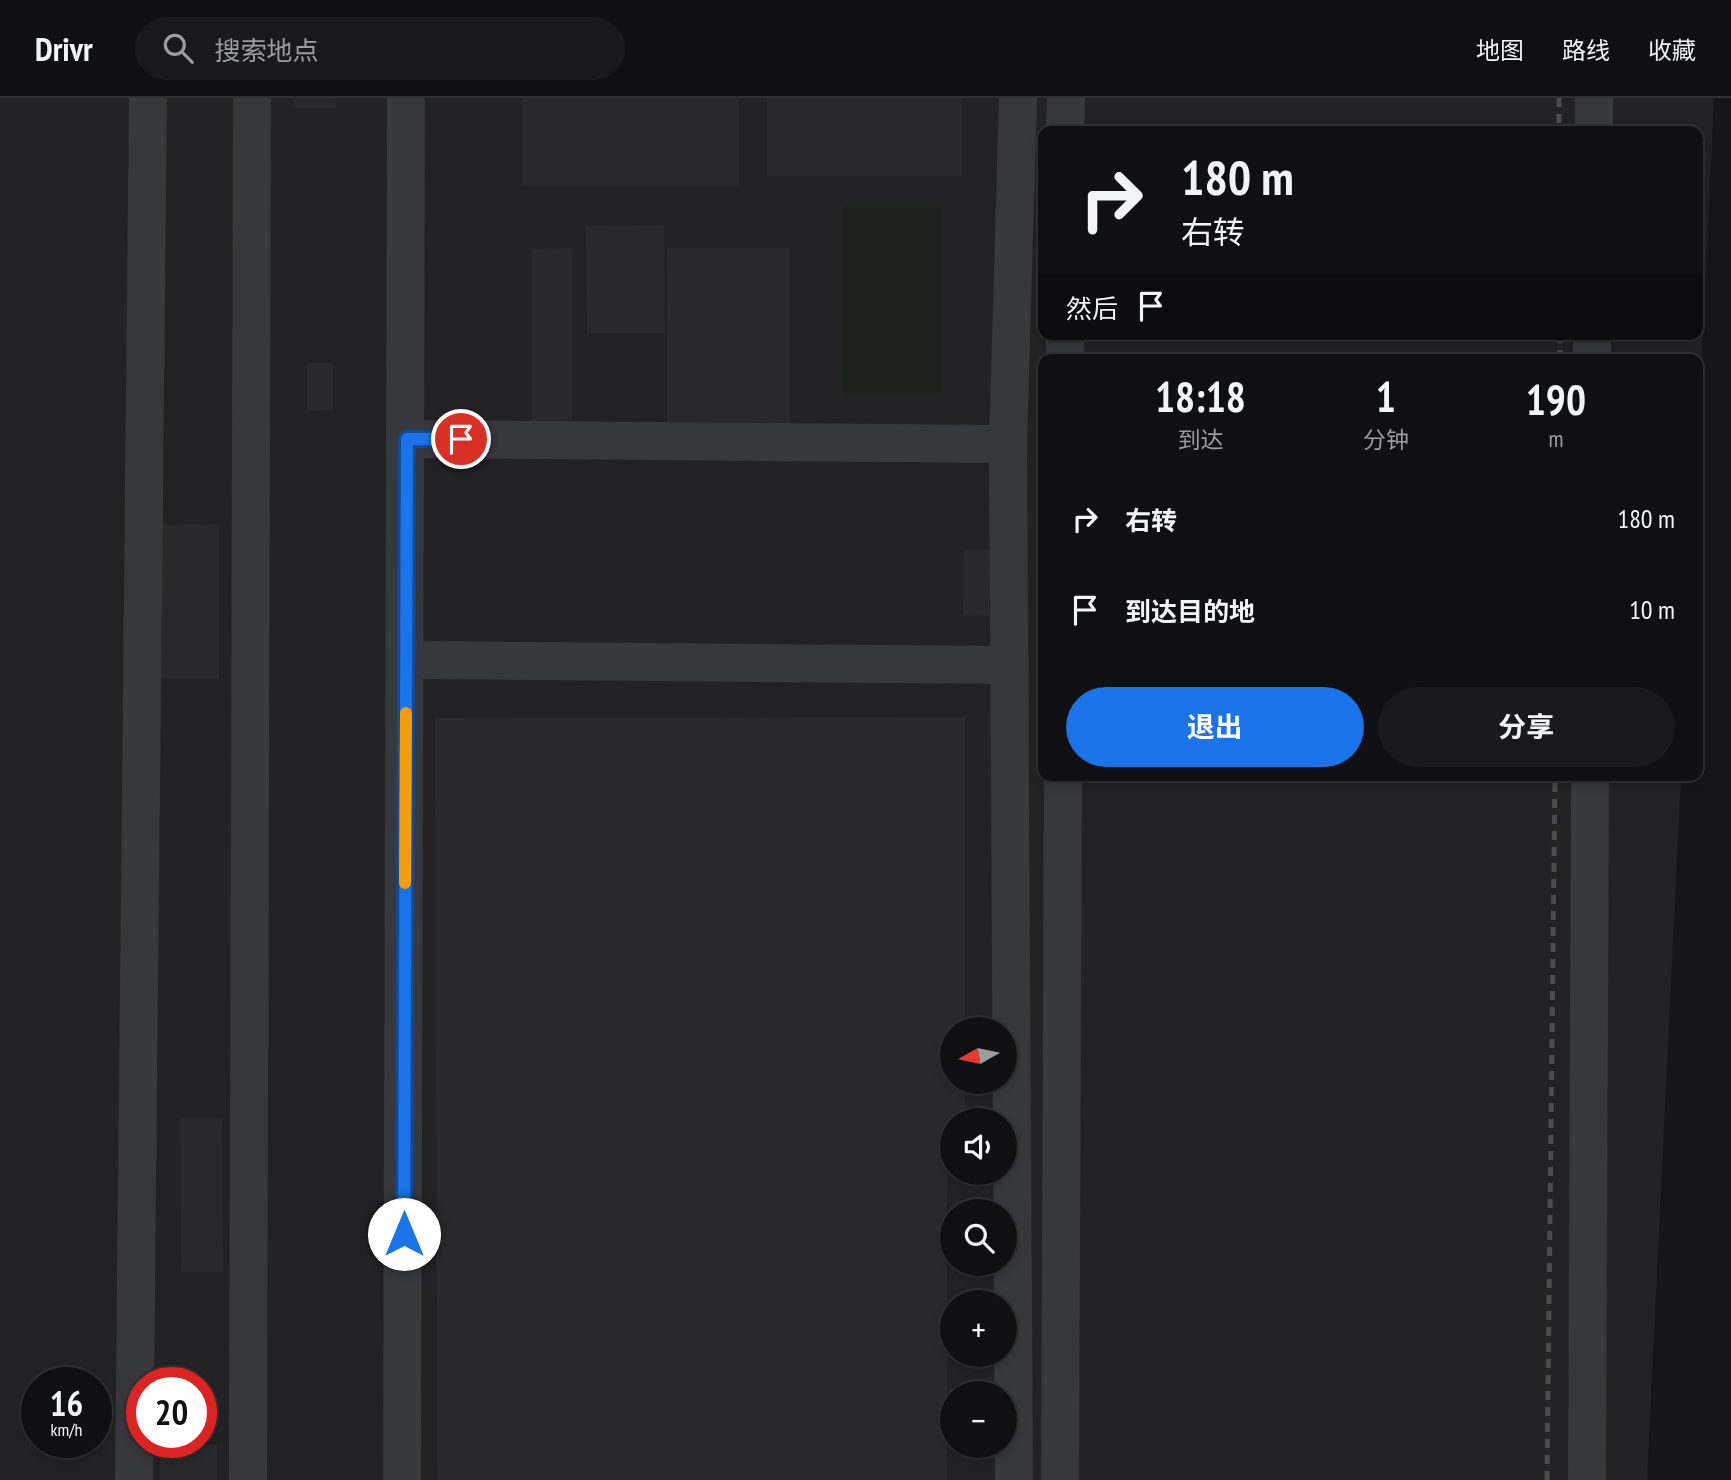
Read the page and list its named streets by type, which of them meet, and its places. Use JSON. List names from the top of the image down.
{
  "north": "left",
  "page": {
    "header": "Drivr",
    "search": "搜索地点",
    "nav": ["地图", "路线", "收藏"],
    "turn": ["180 m", "右转"],
    "then": "然后",
    "eta": [
      "18:18",
      "到达",
      "1",
      "分钟",
      "190",
      "m"
    ],
    "list": [
      {
        "name": "右转",
        "value": "180 m"
      },
      {
        "name": "到达目的地",
        "value": "10 m"
      }
    ],
    "buttons": ["退出", "分享"],
    "map_buttons": ["+", "−"],
    "speed": "16 km/h",
    "limit": "20"
  }
}
